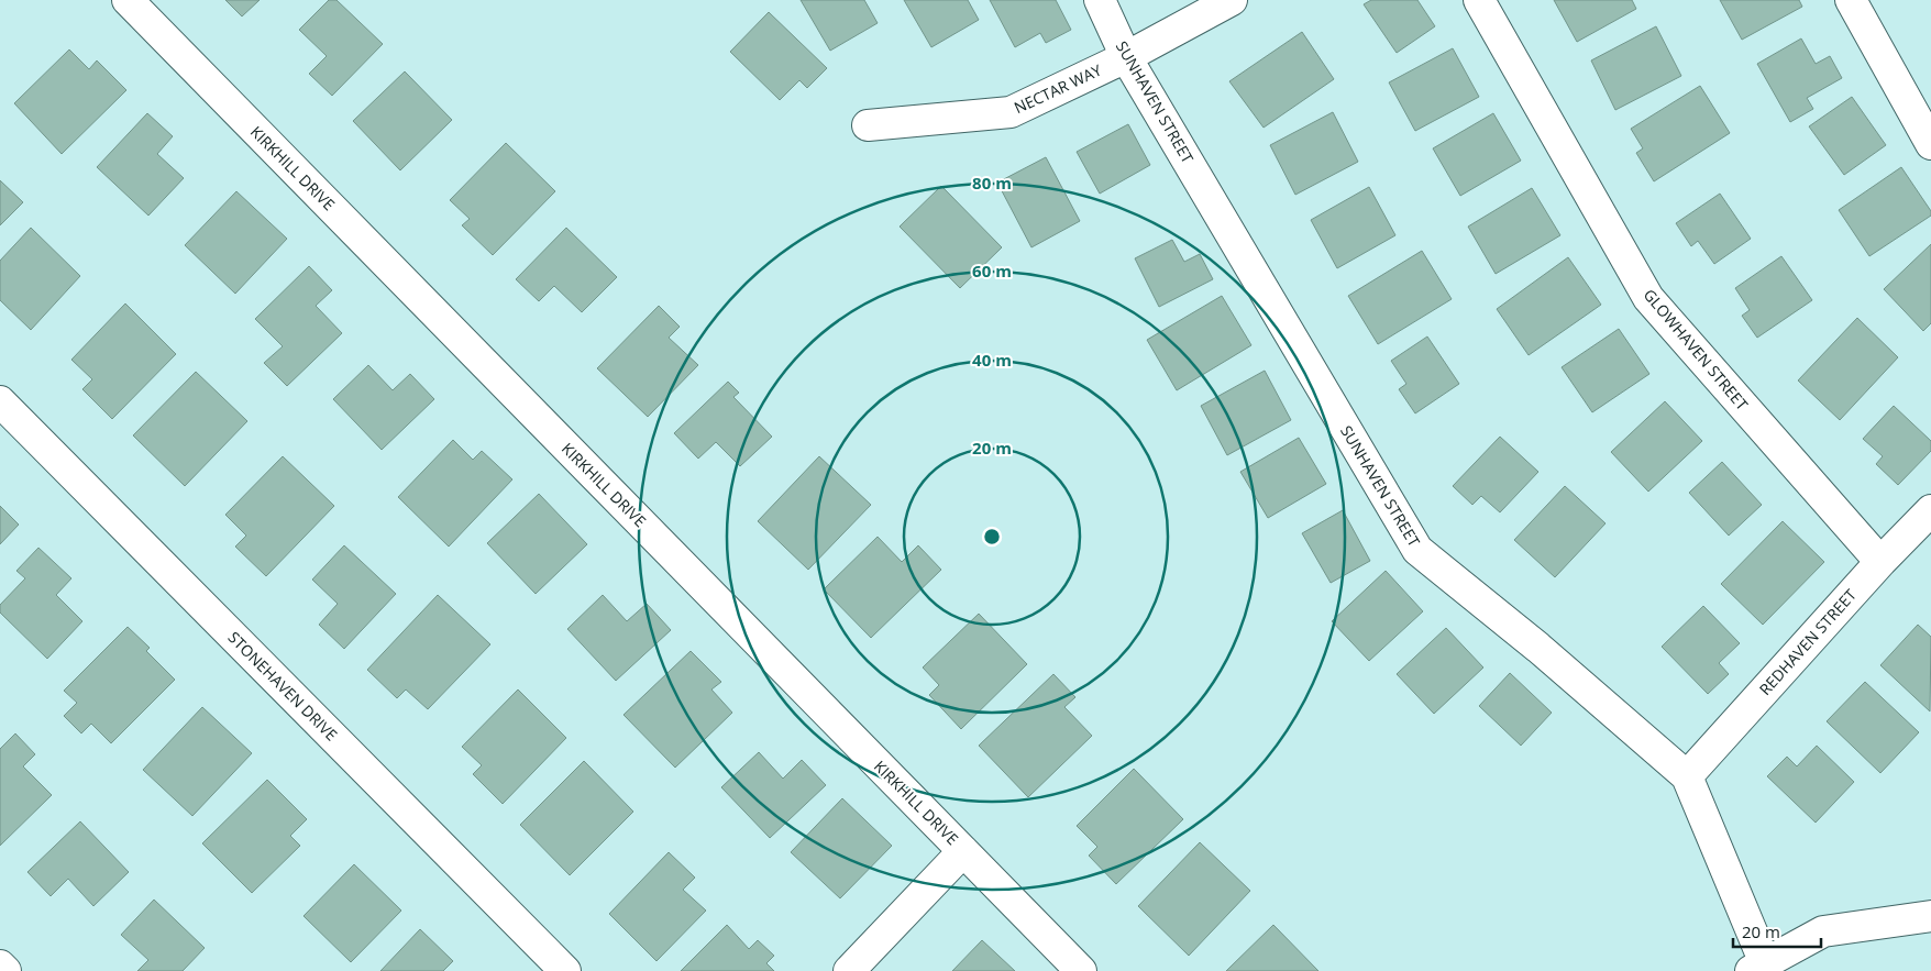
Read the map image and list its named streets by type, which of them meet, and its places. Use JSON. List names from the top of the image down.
{
  "streets": {
    "street": [
      "NECTAR WAY",
      "SUNHAVEN STREET",
      "KIRKHILL DRIVE",
      "GLOWHAVEN STREET",
      "REDHAVEN STREET",
      "STONEHAVEN DRIVE"
    ]
  },
  "crossings": [
    ["NECTAR WAY", "SUNHAVEN STREET"],
    ["SUNHAVEN STREET", "REDHAVEN STREET"],
    ["GLOWHAVEN STREET", "REDHAVEN STREET"]
  ],
  "scale_bar": "20 m",
  "rings": [
    "80 m",
    "60 m",
    "40 m",
    "20 m"
  ]
}
